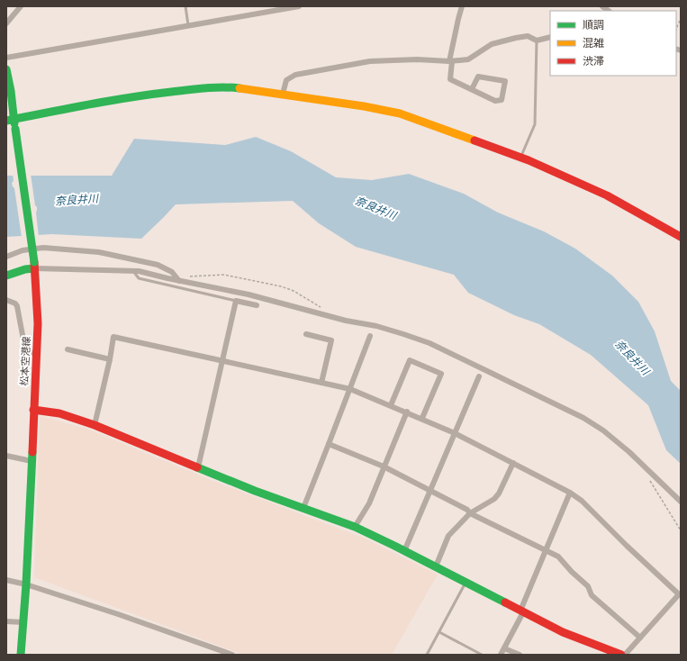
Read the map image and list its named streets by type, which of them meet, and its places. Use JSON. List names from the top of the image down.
{
  "streets": {
    "street": ["松本空港線"]
  },
  "water": ["奈良井川"],
  "legend": ["順調", "混雑", "渋滞"]
}
